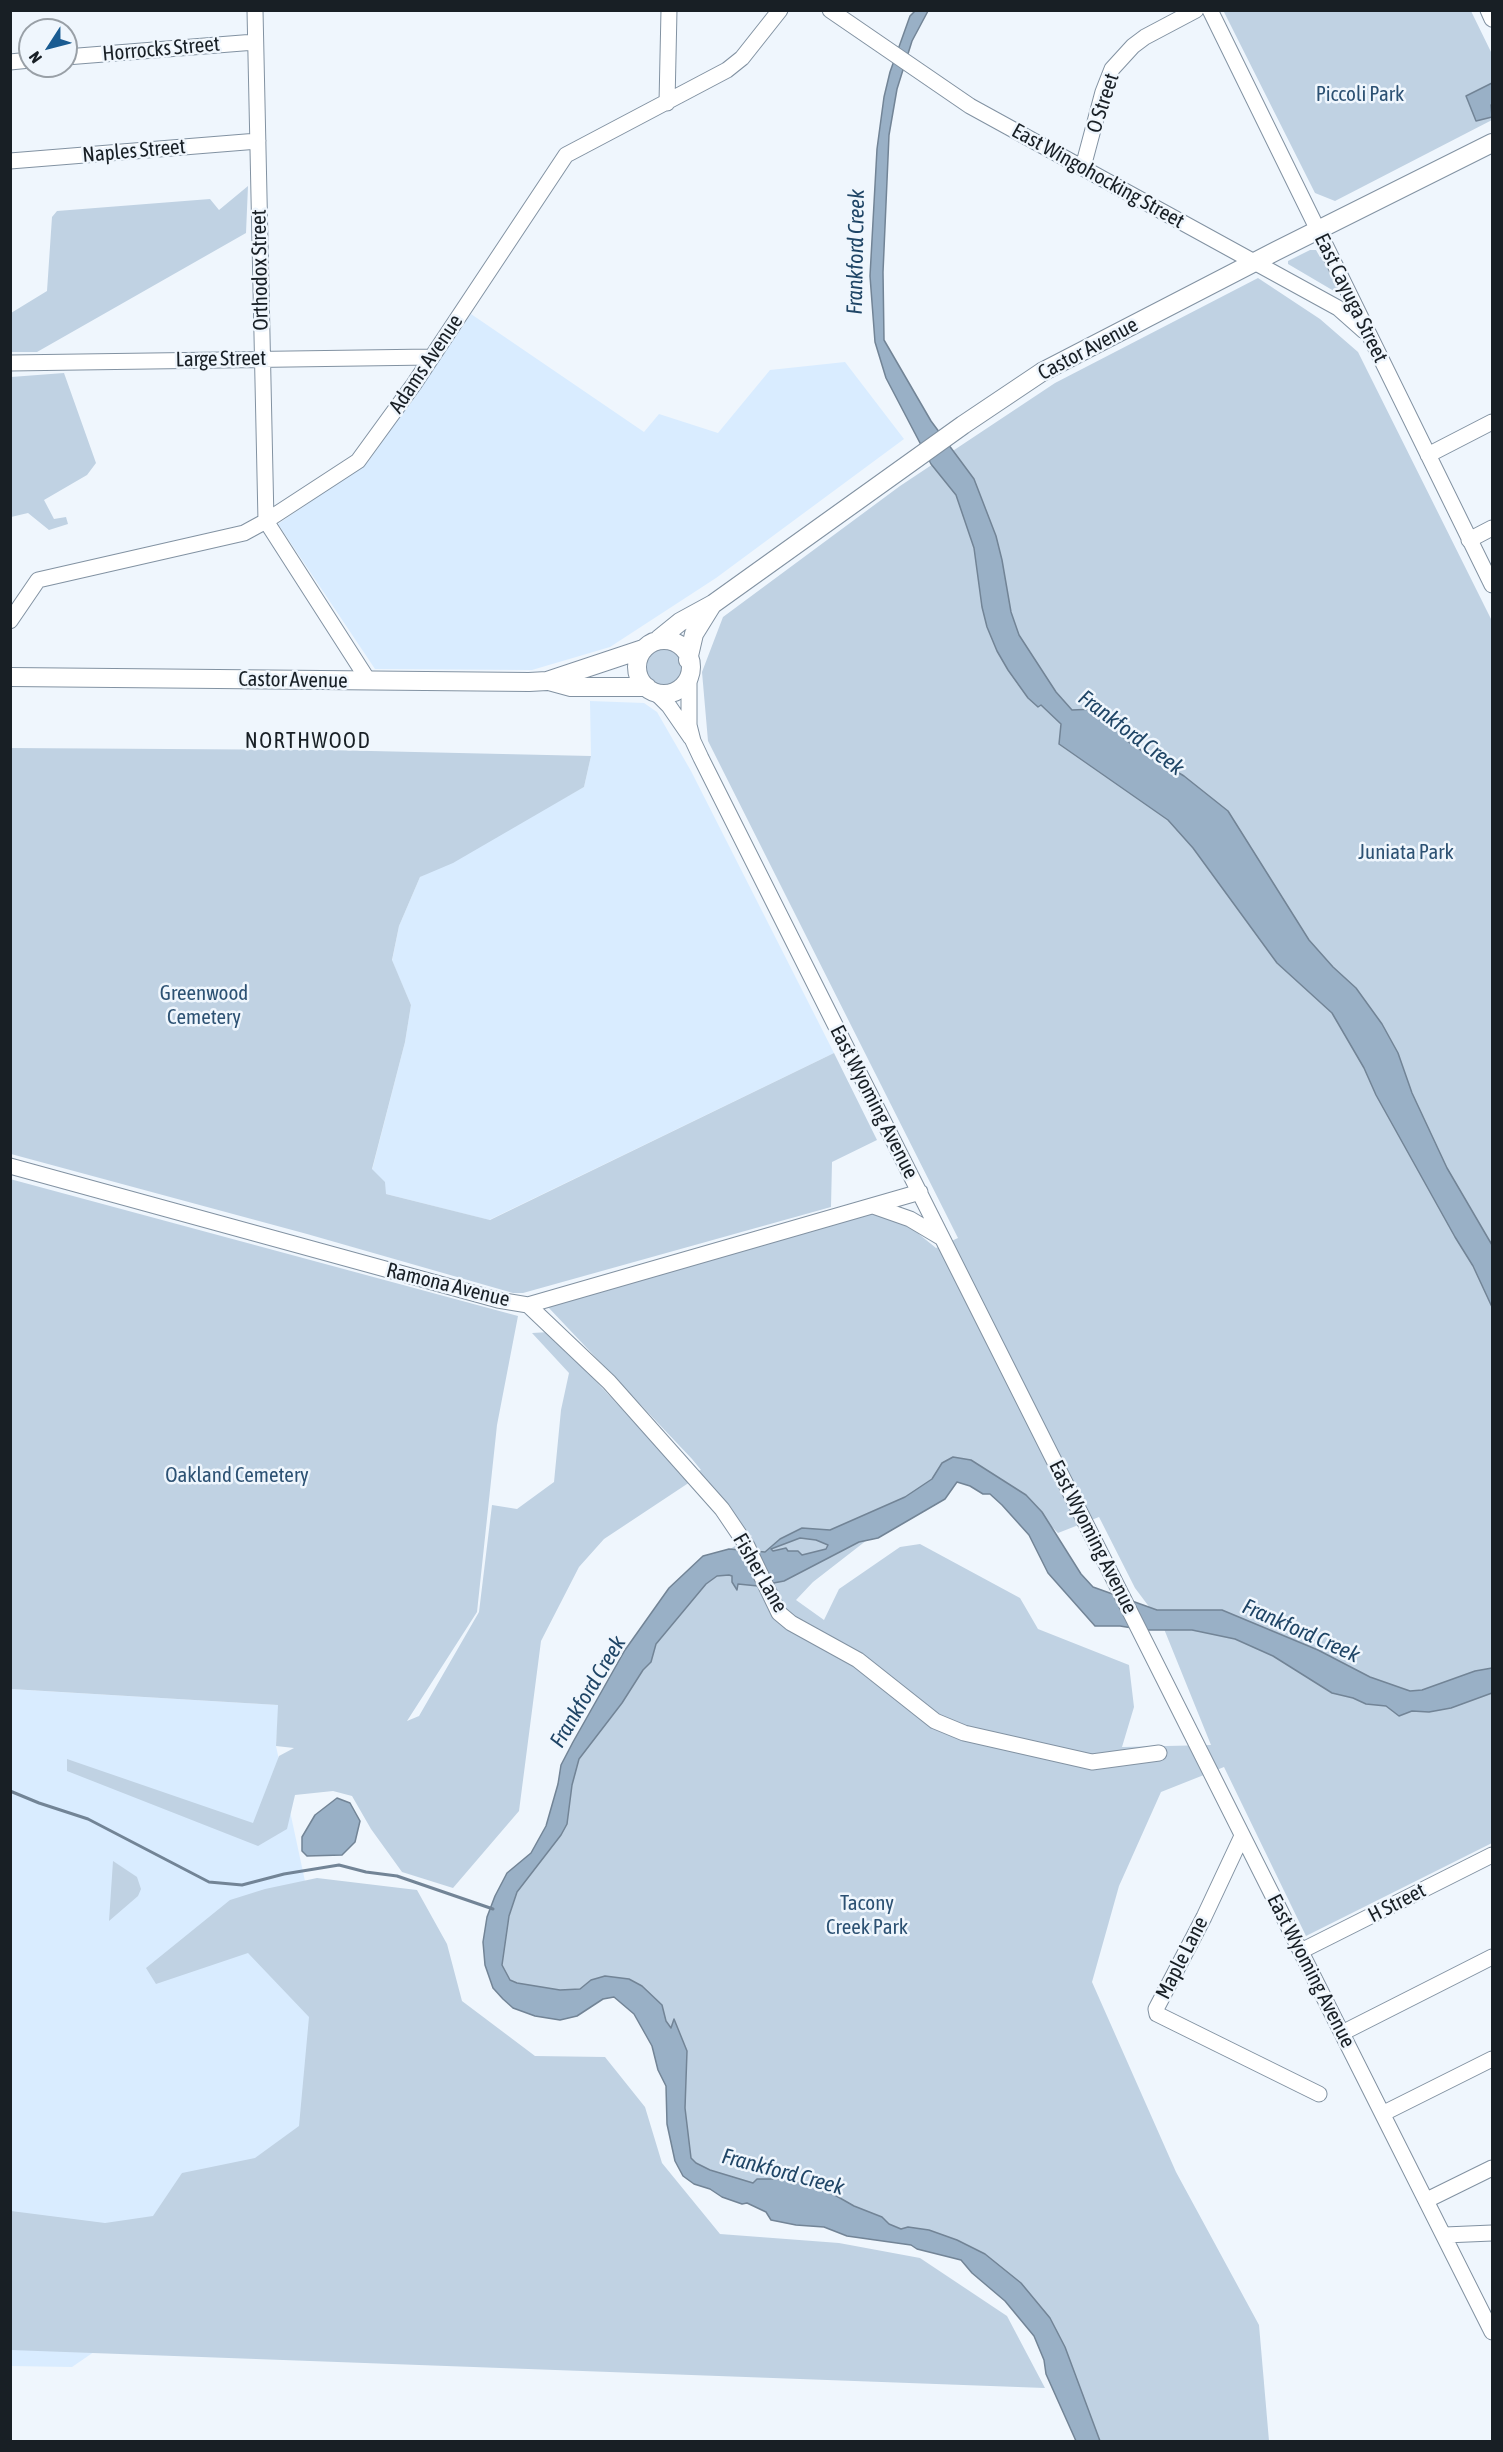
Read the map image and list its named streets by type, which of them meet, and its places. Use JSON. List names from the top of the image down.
{
  "streets": {
    "main road": ["Castor Avenue"],
    "street": [
      "Horrocks Street",
      "O Street",
      "Naples Street",
      "East Wingohocking Street",
      "Orthodox Street",
      "East Cayuga Street",
      "Large Street",
      "Adams Avenue",
      "East Wyoming Avenue",
      "Ramona Avenue",
      "Fisher Lane",
      "H Street",
      "Maple Lane"
    ]
  },
  "crossings": [
    ["Horrocks Street", "Orthodox Street"],
    ["O Street", "East Wingohocking Street"],
    ["Naples Street", "Orthodox Street"],
    ["East Wingohocking Street", "East Cayuga Street"],
    ["East Wingohocking Street", "Castor Avenue"],
    ["Orthodox Street", "Large Street"],
    ["Orthodox Street", "Adams Avenue"],
    ["East Cayuga Street", "Castor Avenue"],
    ["Castor Avenue", "East Wyoming Avenue"],
    ["Large Street", "Adams Avenue"],
    ["East Wyoming Avenue", "Ramona Avenue"],
    ["East Wyoming Avenue", "H Street"],
    ["East Wyoming Avenue", "Maple Lane"],
    ["Ramona Avenue", "Fisher Lane"]
  ],
  "districts": ["NORTHWOOD"],
  "water": ["Frankford Creek"],
  "parks": [
    "Piccoli Park",
    "Juniata Park",
    "Greenwood Cemetery",
    "Oakland Cemetery",
    "Tacony Creek Park"
  ],
  "north": "bottom left"
}
